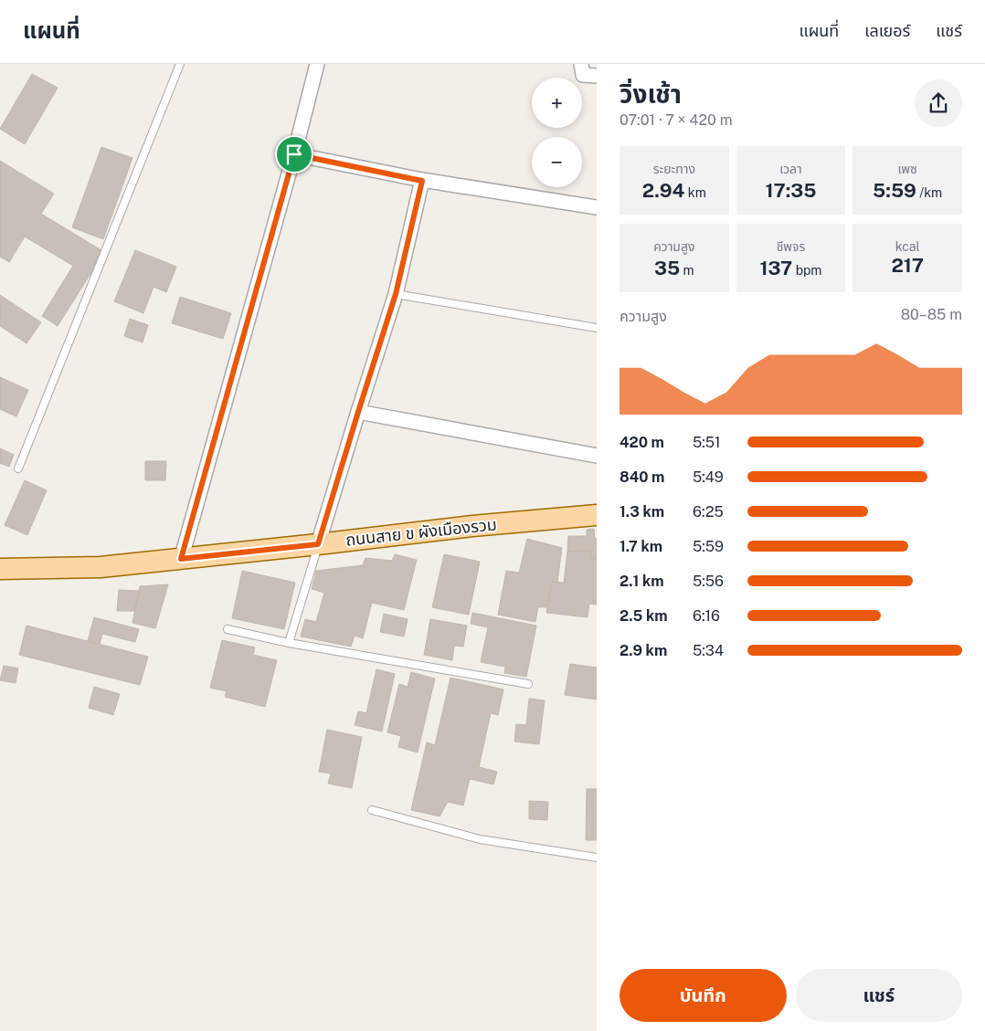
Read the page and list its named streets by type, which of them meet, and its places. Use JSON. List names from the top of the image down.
{
  "streets": {
    "main road": ["ถนนสาย ข ผังเมืองรวม"]
  },
  "page": {
    "header": "แผนที่",
    "nav": ["แผนที่", "เลเยอร์", "แชร์"],
    "heading": ["วิ่งเช้า", "07:01 · 7 × 420 m"],
    "map_buttons": ["+", "−"],
    "stats": [
      ["ระยะทาง", "2.94 km"],
      ["เวลา", "17:35"],
      ["เพซ", "5:59 /km"],
      ["ความสูง", "35 m"],
      ["ชีพจร", "137 bpm"],
      ["kcal", "217"]
    ],
    "chart": ["ความสูง", "80–85 m"],
    "list": [
      {
        "name": "420 m",
        "note": "5:51"
      },
      {
        "name": "840 m",
        "note": "5:49"
      },
      {
        "name": "1.3 km",
        "note": "6:25"
      },
      {
        "name": "1.7 km",
        "note": "5:59"
      },
      {
        "name": "2.1 km",
        "note": "5:56"
      },
      {
        "name": "2.5 km",
        "note": "6:16"
      },
      {
        "name": "2.9 km",
        "note": "5:34"
      }
    ],
    "buttons": ["บันทึก", "แชร์"]
  }
}
